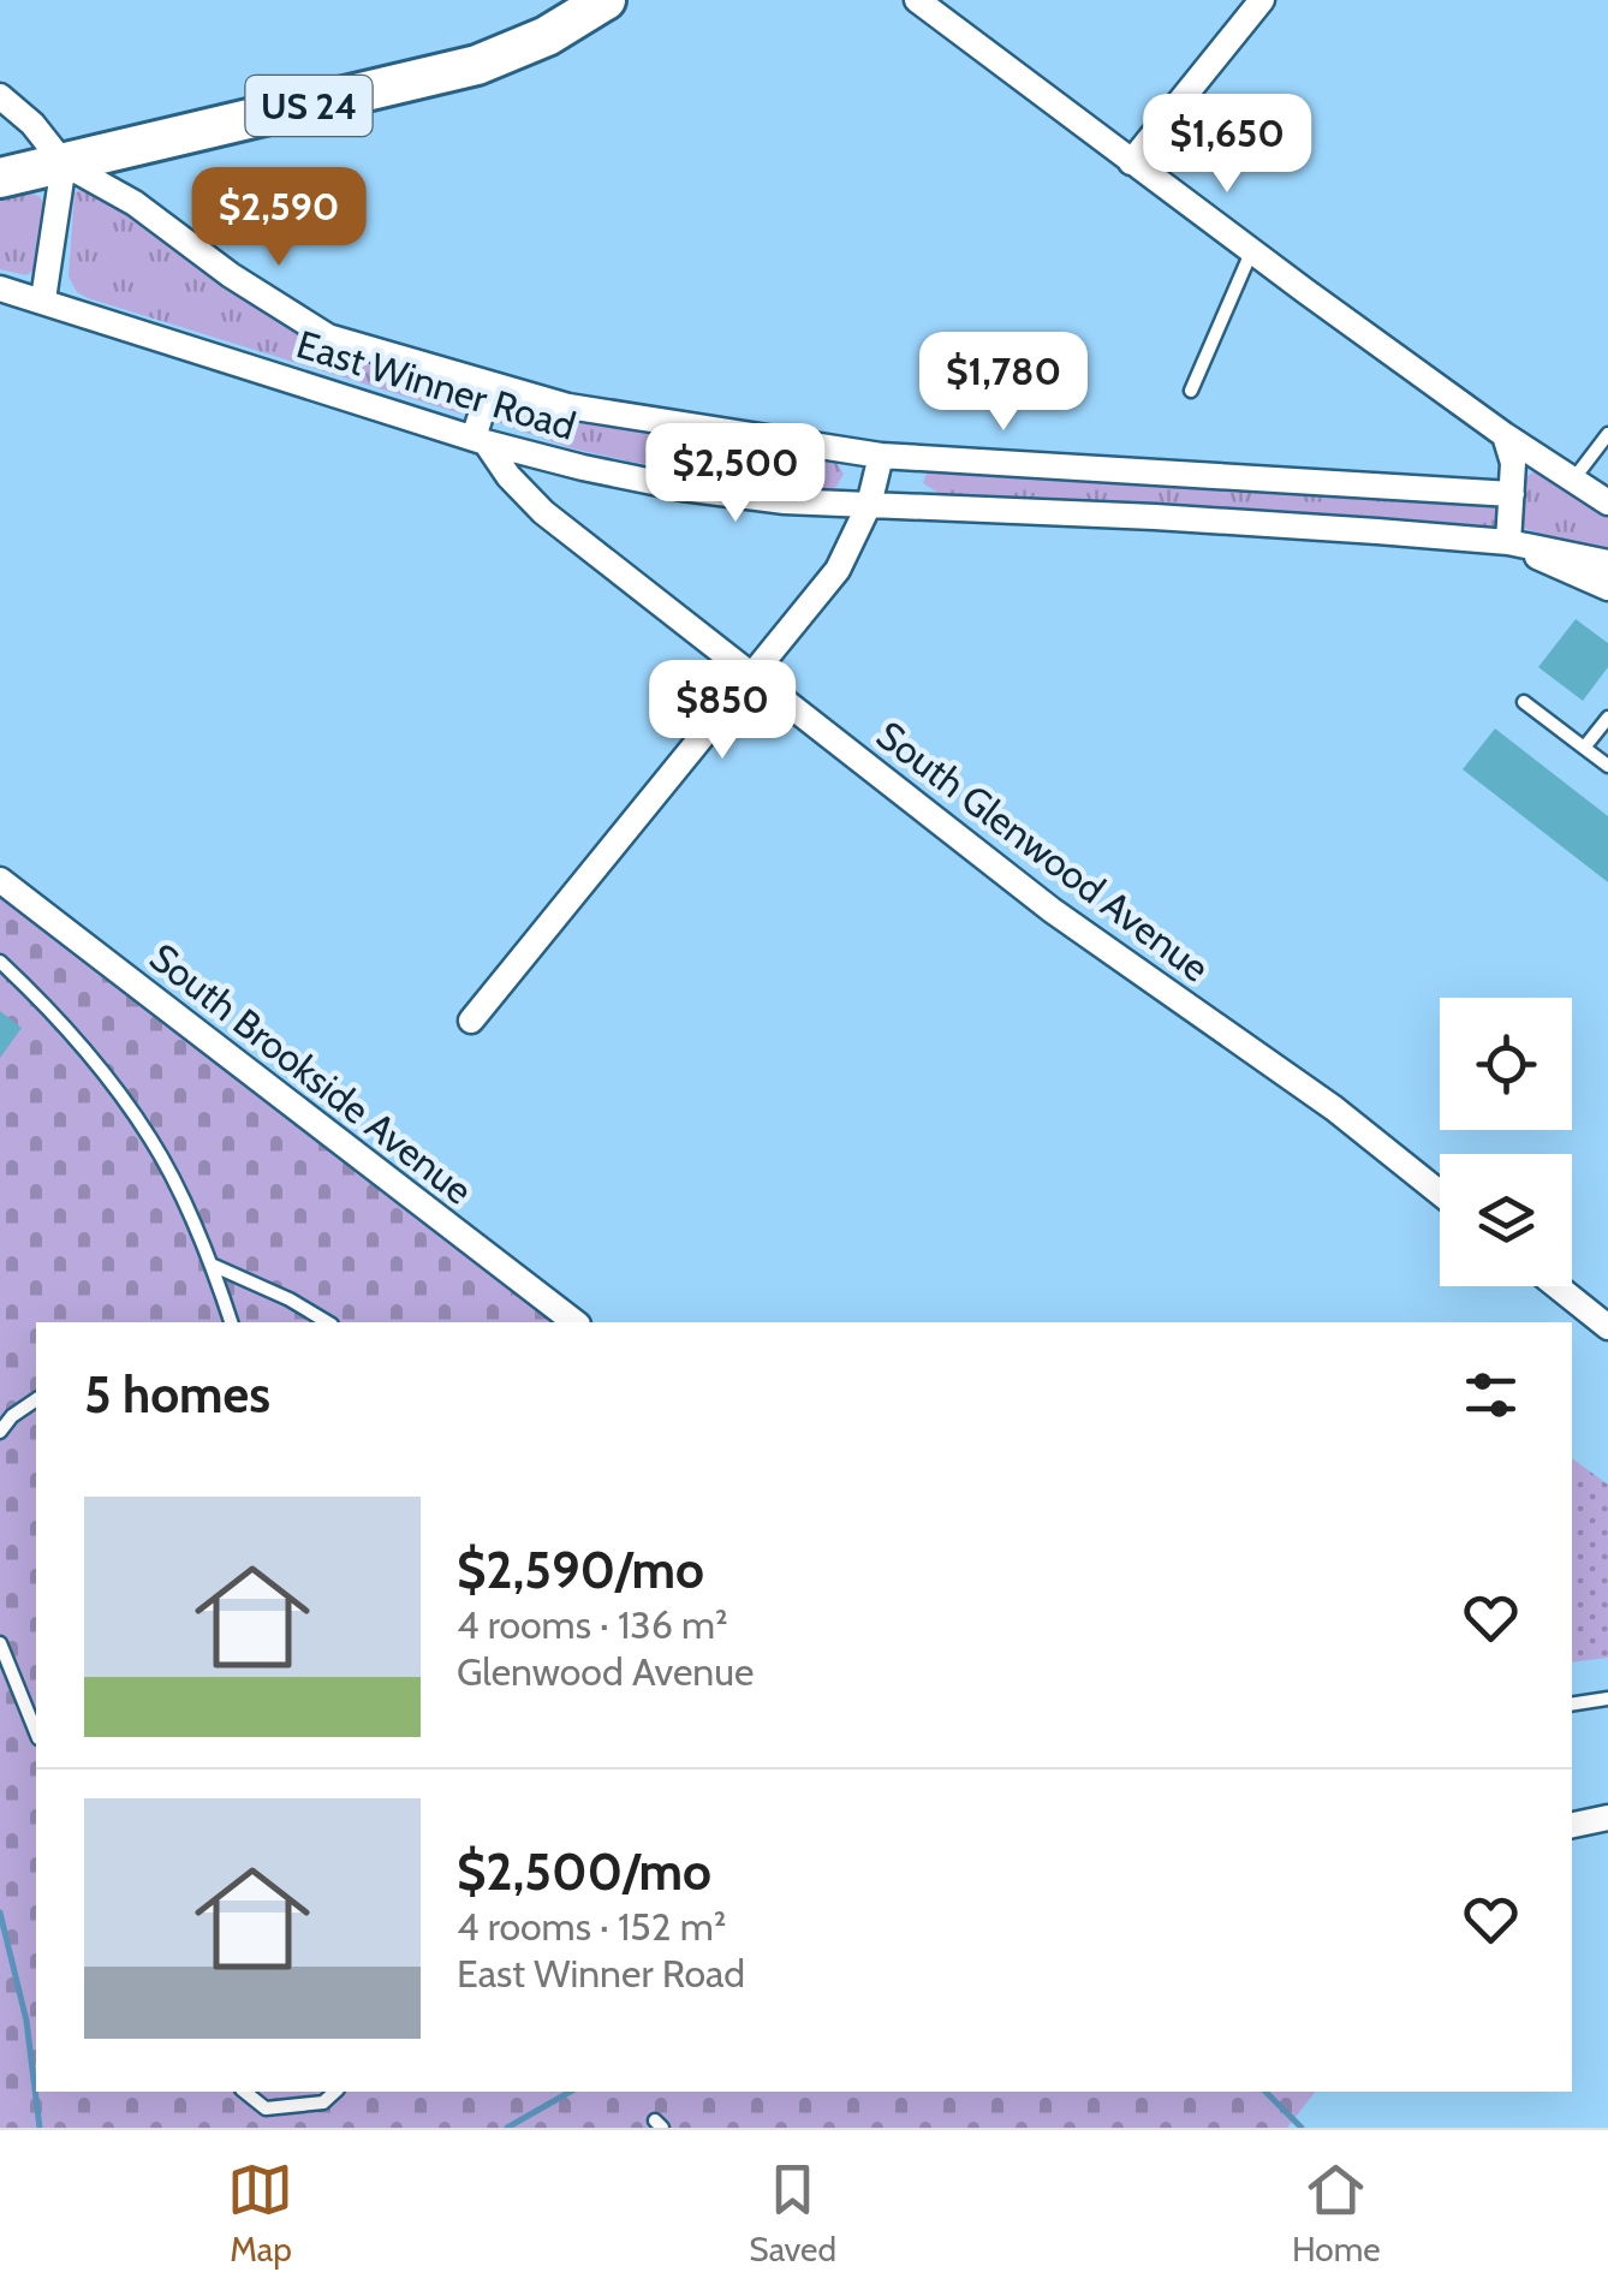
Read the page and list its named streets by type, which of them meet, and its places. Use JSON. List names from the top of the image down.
{
  "streets": {
    "main road": ["US 24"],
    "street": ["East Winner Road", "South Glenwood Avenue", "South Brookside Avenue"]
  },
  "crossings": [
    ["US 24", "East Winner Road"],
    ["East Winner Road", "South Glenwood Avenue"]
  ],
  "page": {
    "price": [
      "$1,650",
      "$2,590",
      "$1,780",
      "$2,500",
      "$850"
    ],
    "heading": "5 homes",
    "list": [
      {
        "name": "$2,590/mo",
        "note": "4 rooms · 136 m² · Glenwood Avenue"
      },
      {
        "name": "$2,500/mo",
        "note": "4 rooms · 152 m² · East Winner Road"
      }
    ],
    "tabs": ["Map", "Saved", "Home"]
  }
}
